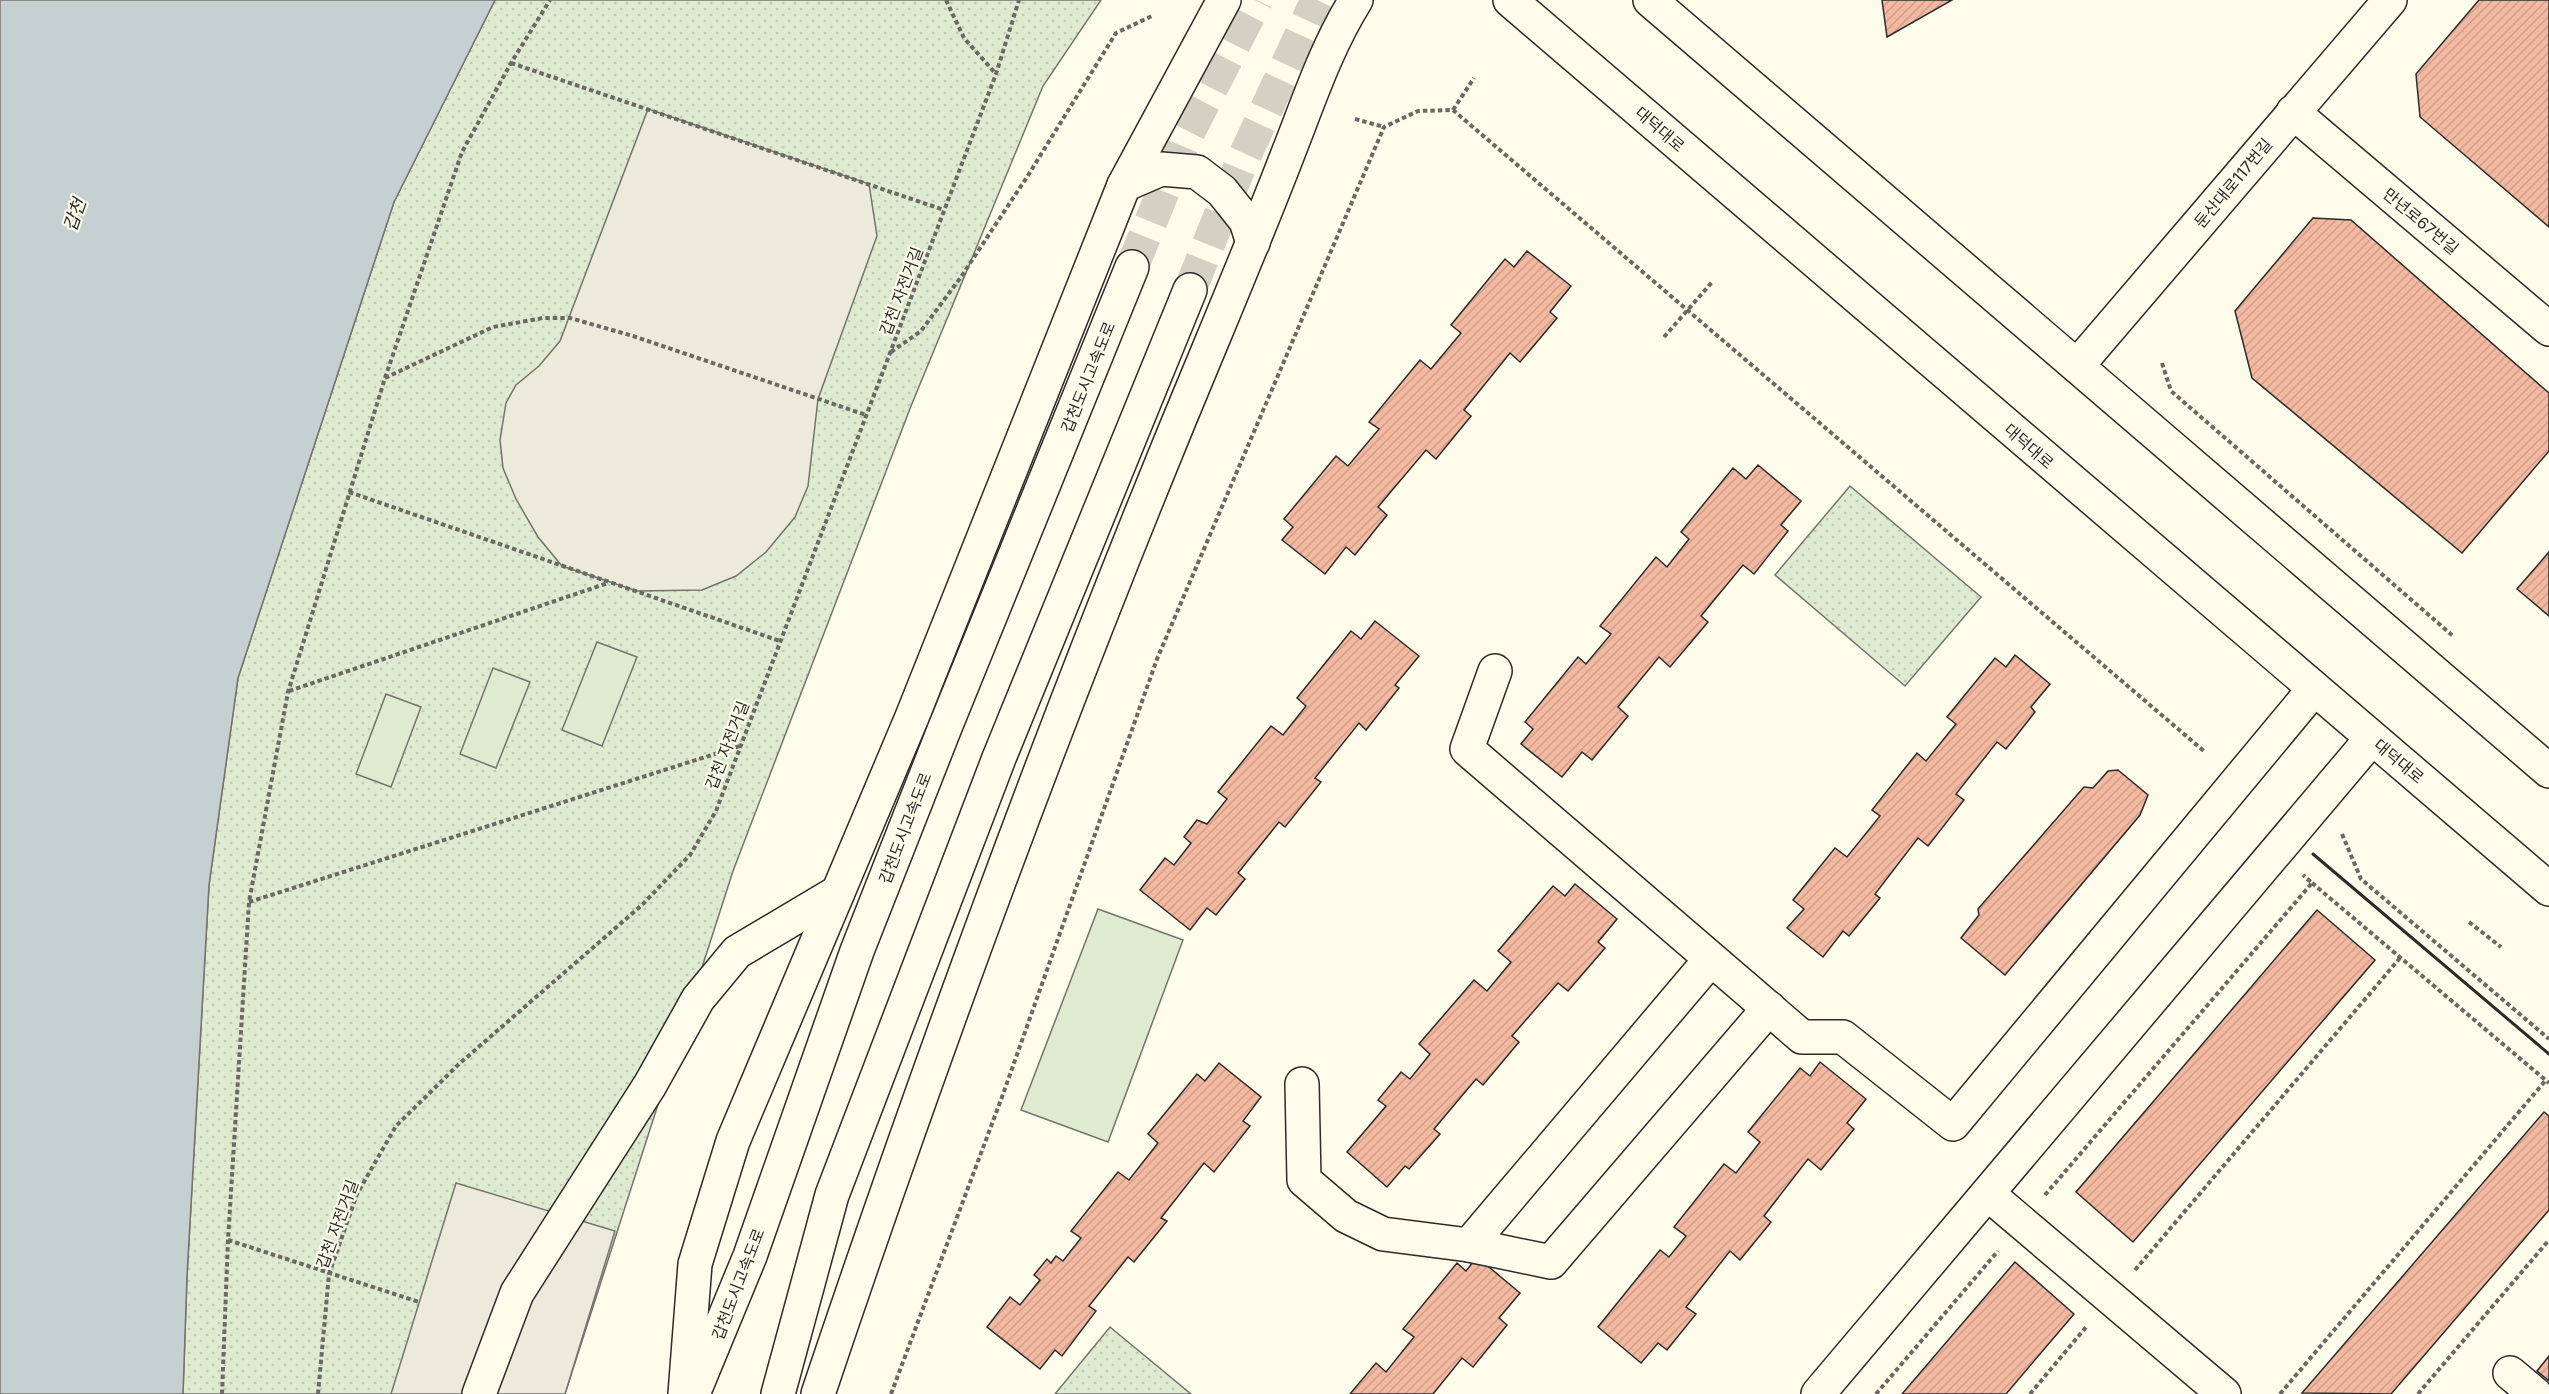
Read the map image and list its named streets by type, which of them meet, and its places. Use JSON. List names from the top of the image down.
{
  "streets": {
    "main road": [
      "대덕대로",
      "둔산대로117번길",
      "만년로67번길",
      "갑천도시고속도로"
    ],
    "path": ["갑천 자전거길"]
  },
  "crossings": [
    ["둔산대로117번길", "만년로67번길"]
  ],
  "water": ["갑천"]
}
